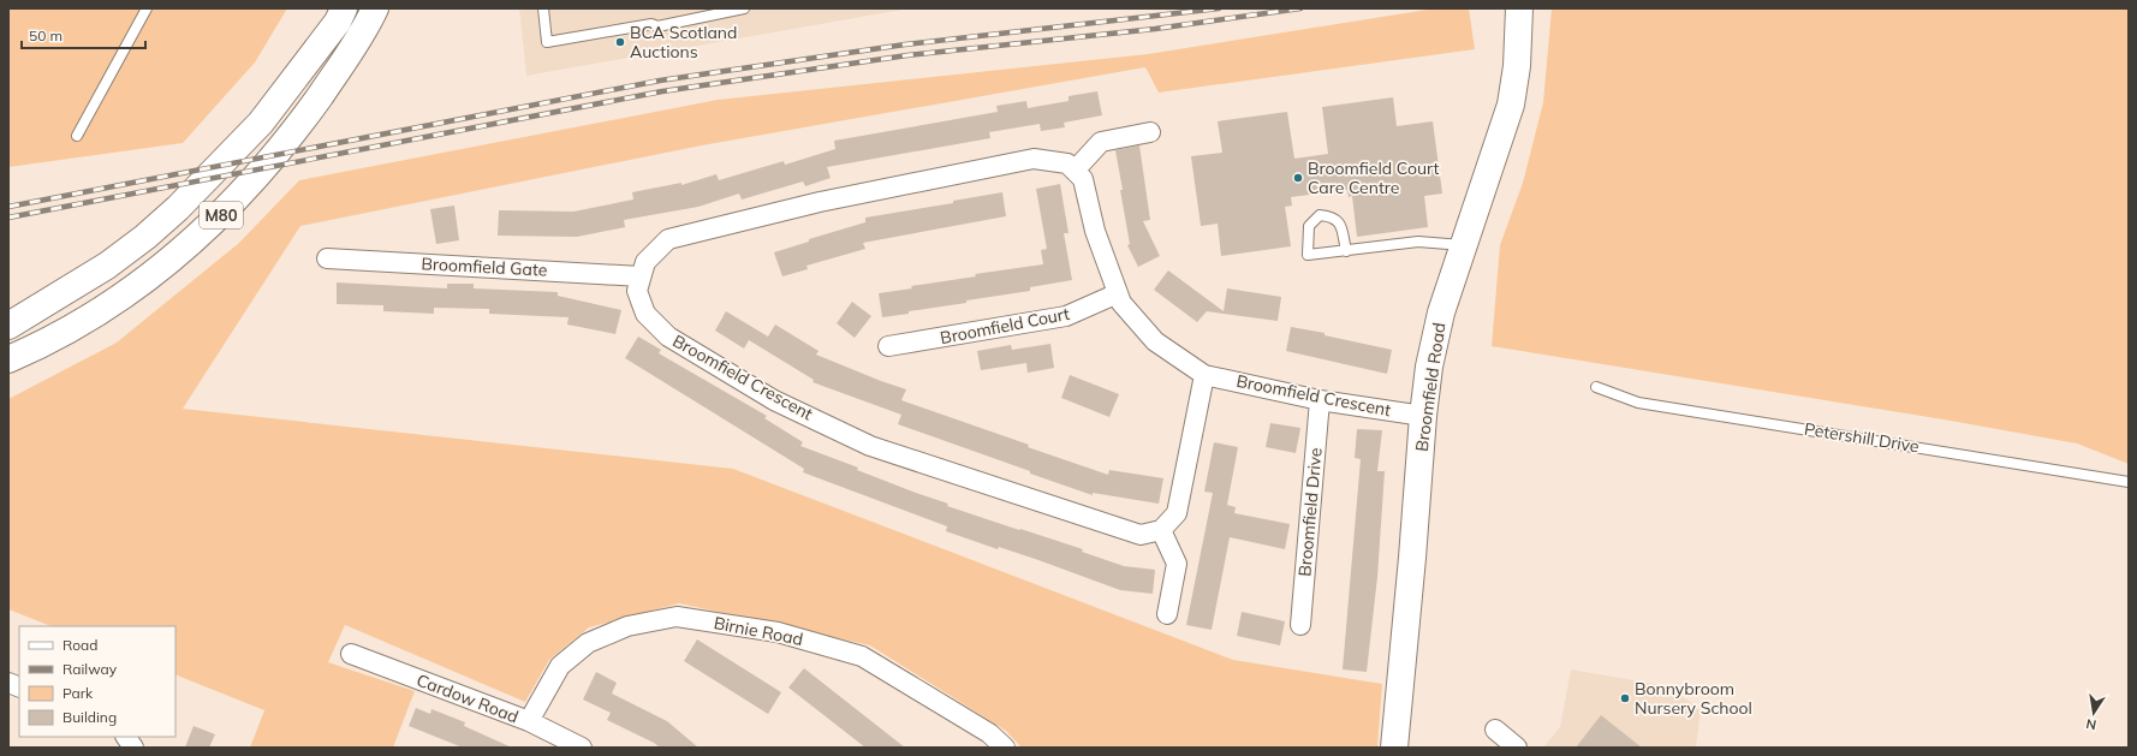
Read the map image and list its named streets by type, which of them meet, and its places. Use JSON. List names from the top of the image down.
{
  "streets": {
    "main road": ["M80", "Broomfield Road"],
    "street": [
      "Broomfield Gate",
      "Broomfield Court",
      "Broomfield Crescent",
      "Broomfield Drive",
      "Birnie Road",
      "Cardow Road"
    ],
    "lane": ["Petershill Drive"]
  },
  "crossings": [
    ["Broomfield Gate", "Broomfield Crescent"],
    ["Broomfield Court", "Broomfield Crescent"],
    ["Broomfield Crescent", "Broomfield Road"],
    ["Broomfield Crescent", "Broomfield Drive"],
    ["Birnie Road", "Cardow Road"]
  ],
  "places": ["BCA Scotland Auctions", "Broomfield Court Care Centre", "Bonnybroom Nursery School"],
  "legend": [
    "Road",
    "Railway",
    "Park",
    "Building"
  ],
  "scale_bar": "50 m",
  "north": "bottom"
}
